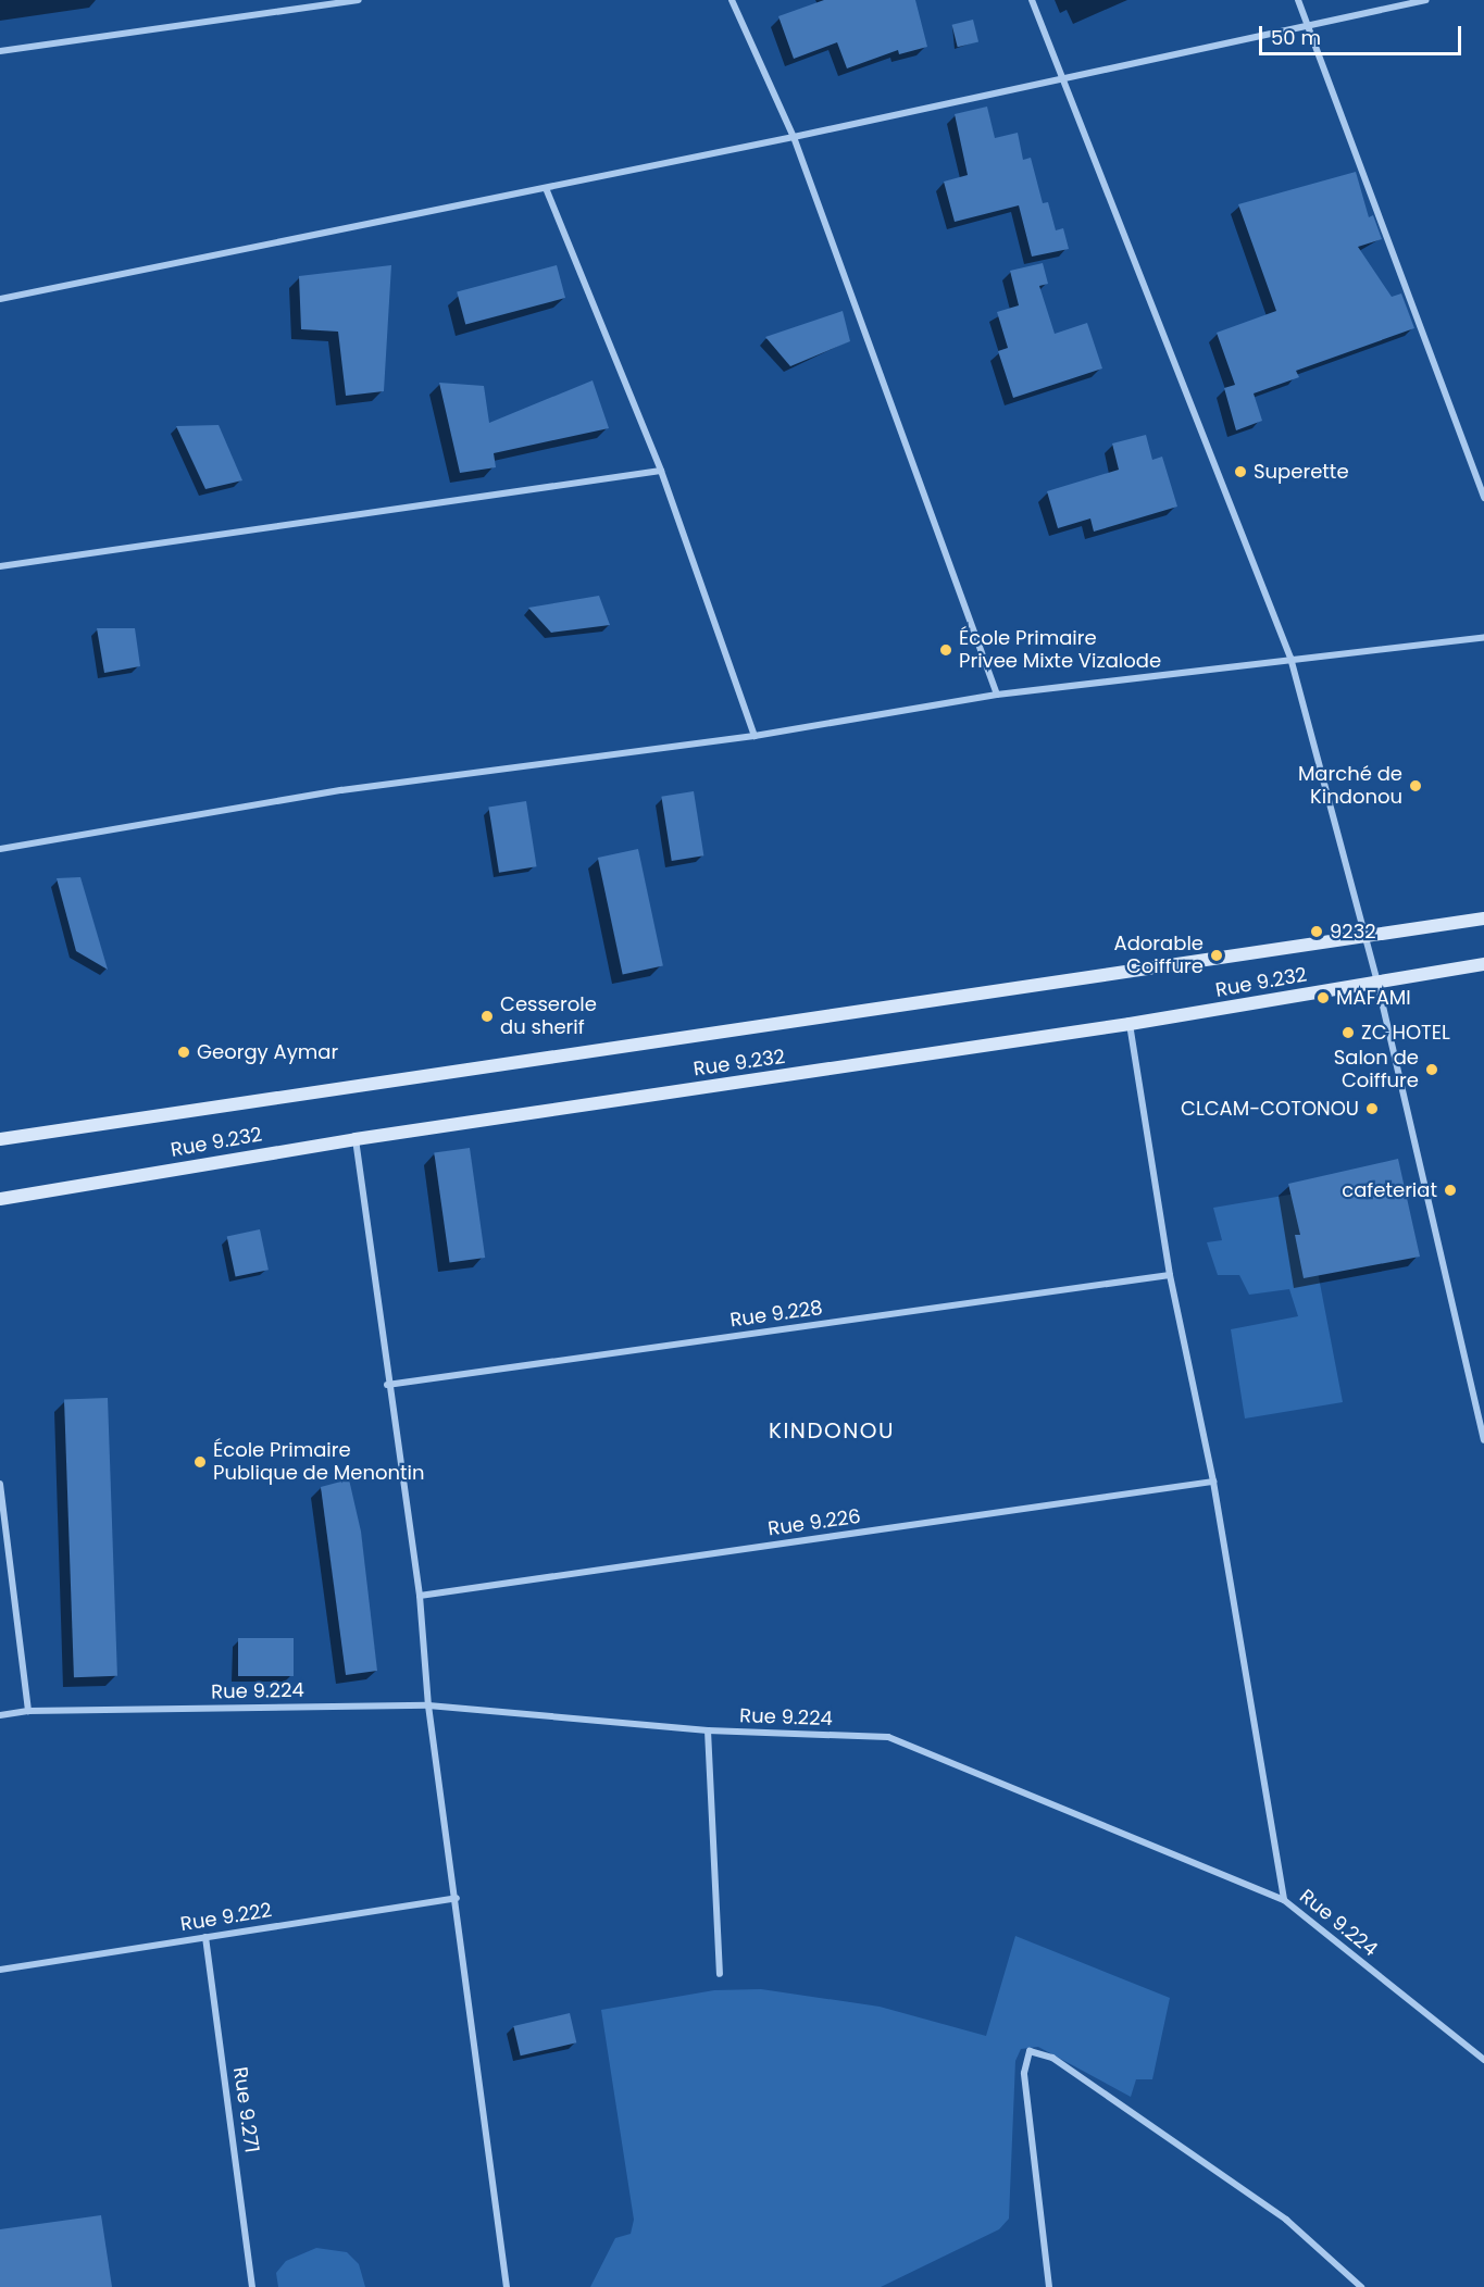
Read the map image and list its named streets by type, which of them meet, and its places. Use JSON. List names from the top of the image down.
{
  "streets": {
    "street": [
      "Rue 9.232",
      "Rue 9.228",
      "Rue 9.226",
      "Rue 9.224",
      "Rue 9.222",
      "Rue 9.271"
    ]
  },
  "crossings": [
    ["Rue 9.222", "Rue 9.271"]
  ],
  "districts": ["KINDONOU"],
  "places": [
    "Superette",
    "École Primaire Privee Mixte Vizalode",
    "Marché de Kindonou",
    "9232",
    "Adorable Coiffure",
    "MAFAMI",
    "Cesserole du sherif",
    "ZC HOTEL",
    "Georgy Aymar",
    "Salon de Coiffure",
    "CLCAM-COTONOU",
    "cafeteriat",
    "École Primaire Publique de Menontin"
  ],
  "scale_bar": "50 m"
}
